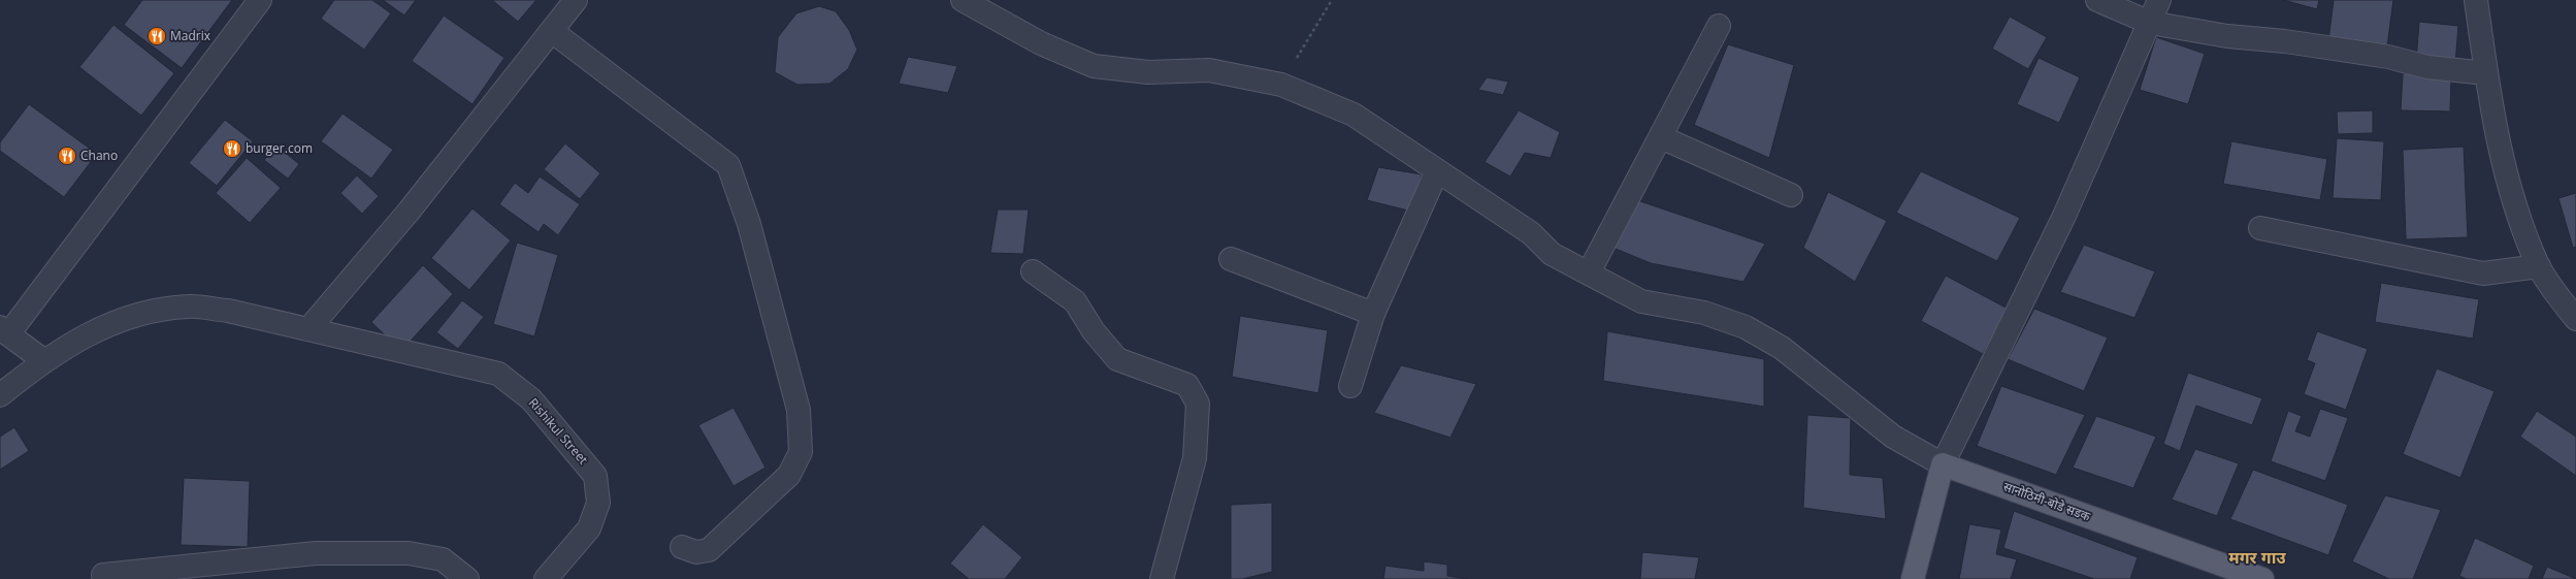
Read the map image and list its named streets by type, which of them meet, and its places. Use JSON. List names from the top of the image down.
{
  "streets": {
    "main road": ["सानोठिमी-बोडे सडक"],
    "street": ["Rishikul Street"]
  },
  "districts": ["मगर गाउ"],
  "places": {
    "restaurant": ["Madrix", "burger.com", "Chano"]
  }
}
